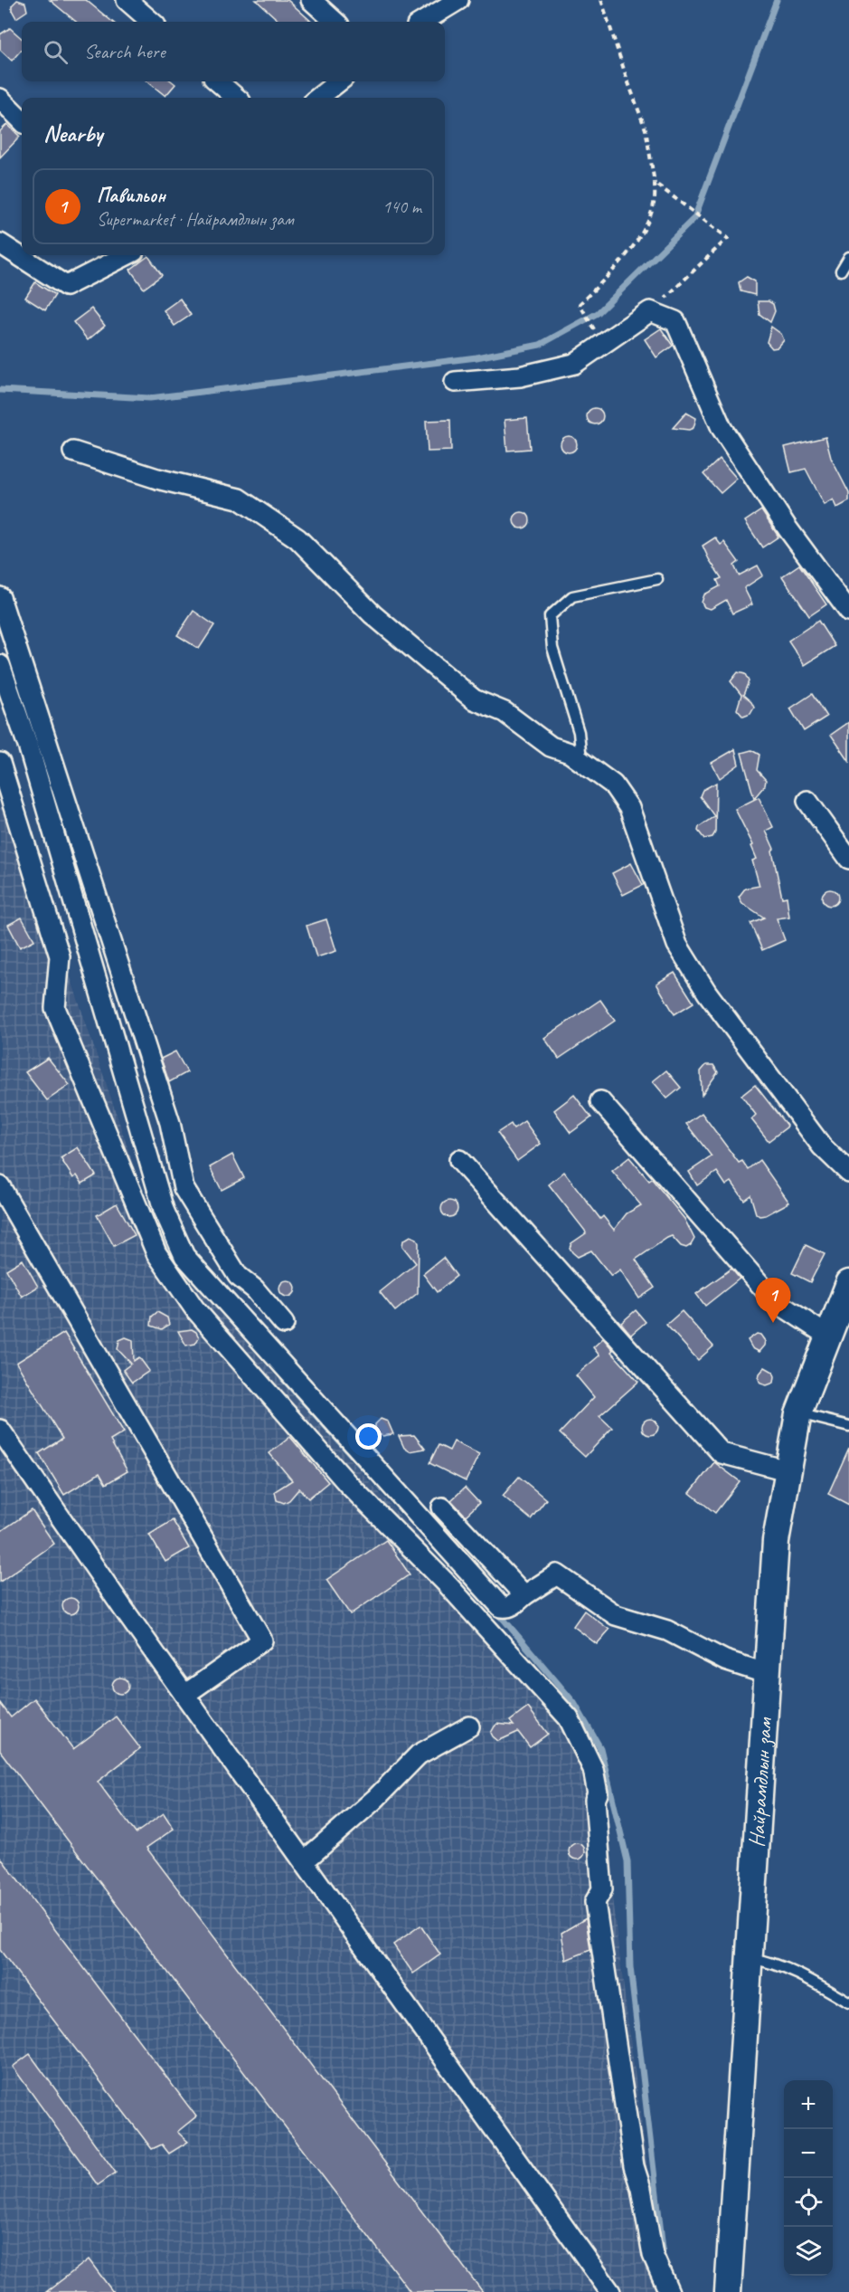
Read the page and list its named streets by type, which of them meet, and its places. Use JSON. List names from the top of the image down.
{
  "streets": {
    "main road": ["Найрамдлын зам"]
  },
  "page": {
    "search": "Search here",
    "heading": "Nearby",
    "list": [
      {
        "mark": "1",
        "name": "Павильон",
        "note": "Supermarket · Найрамдлын зам",
        "value": "140 m"
      }
    ],
    "pins": "1",
    "map_buttons": ["+", "−"]
  }
}
